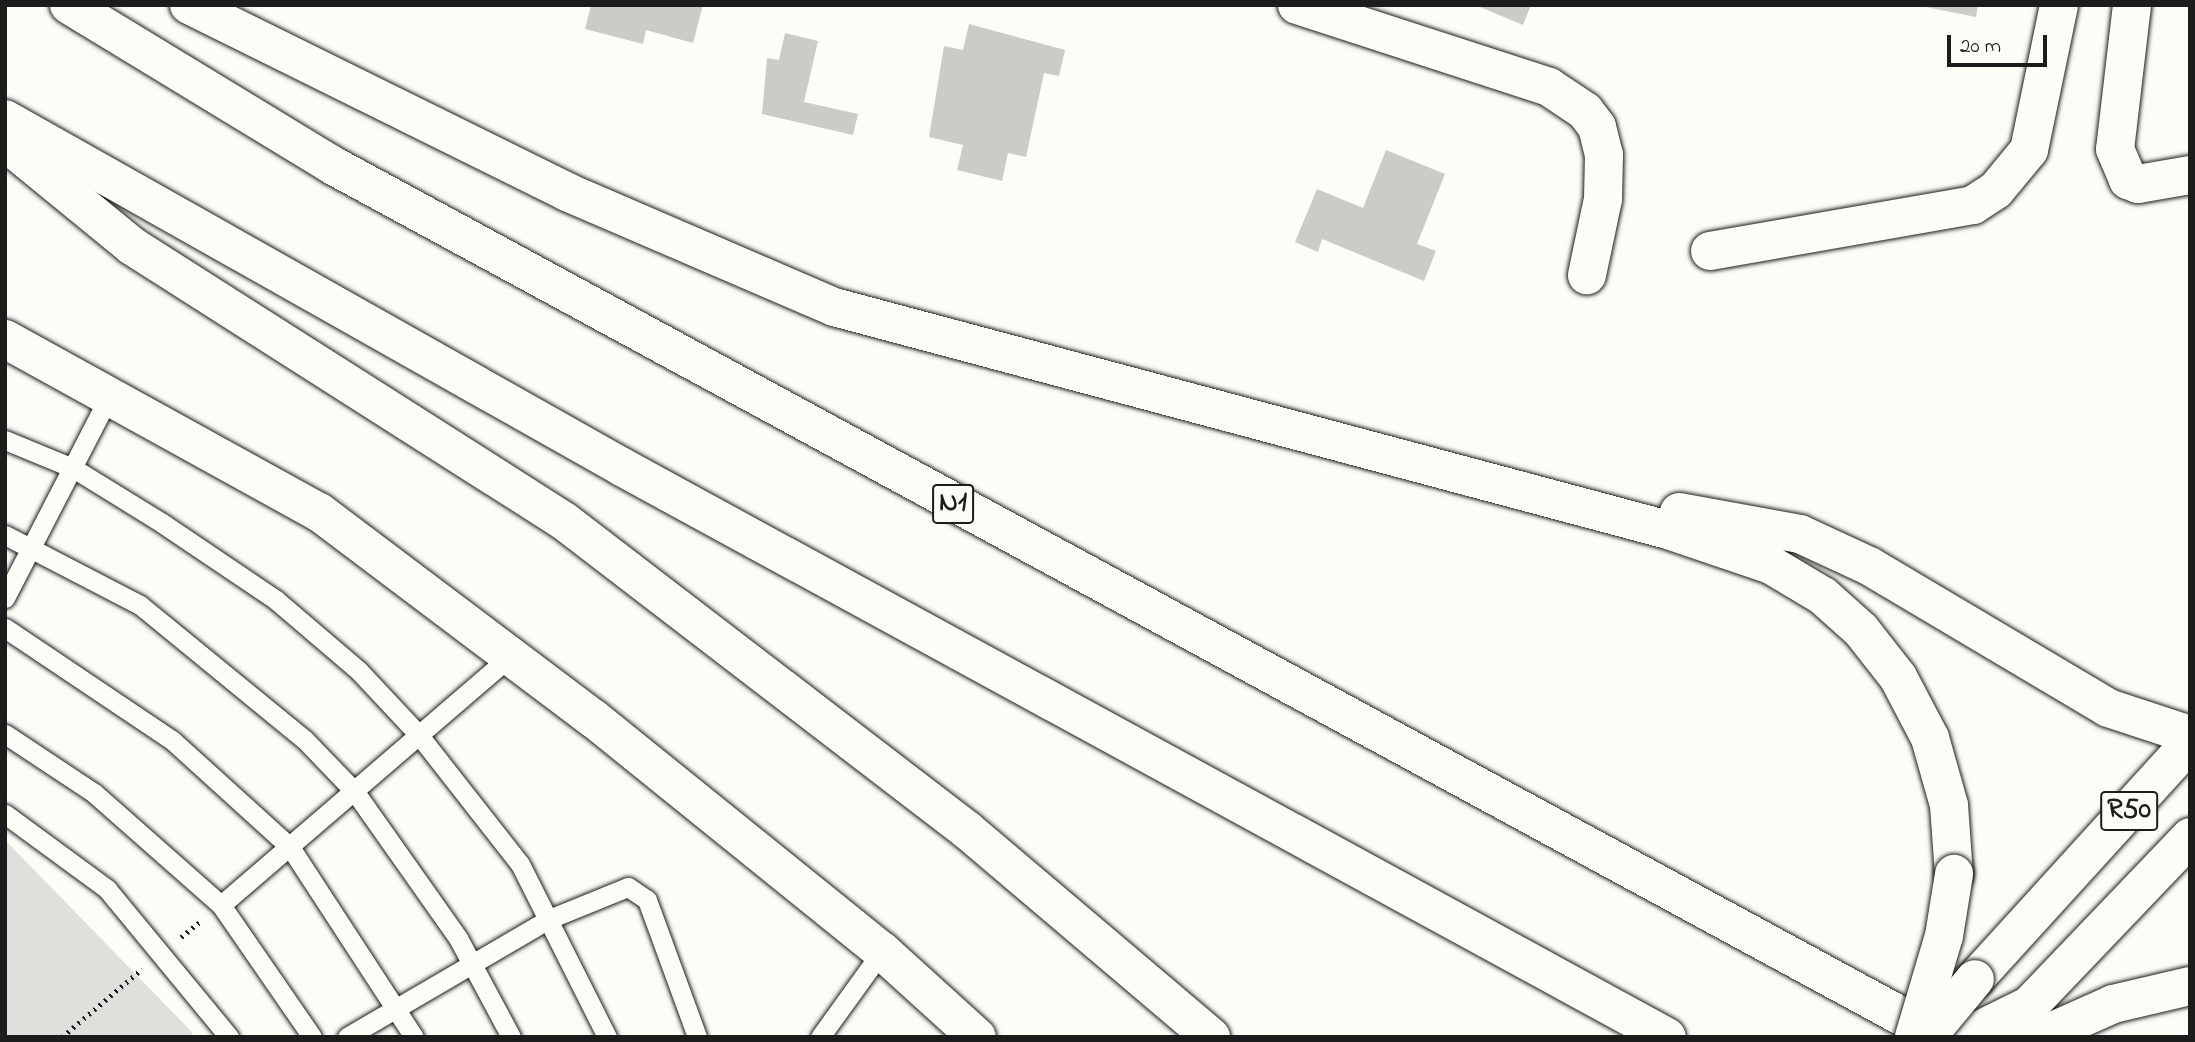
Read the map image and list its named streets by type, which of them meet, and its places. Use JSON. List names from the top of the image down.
{
  "streets": {
    "main road": ["N1", "R50"]
  },
  "scale_bar": "20 m"
}
